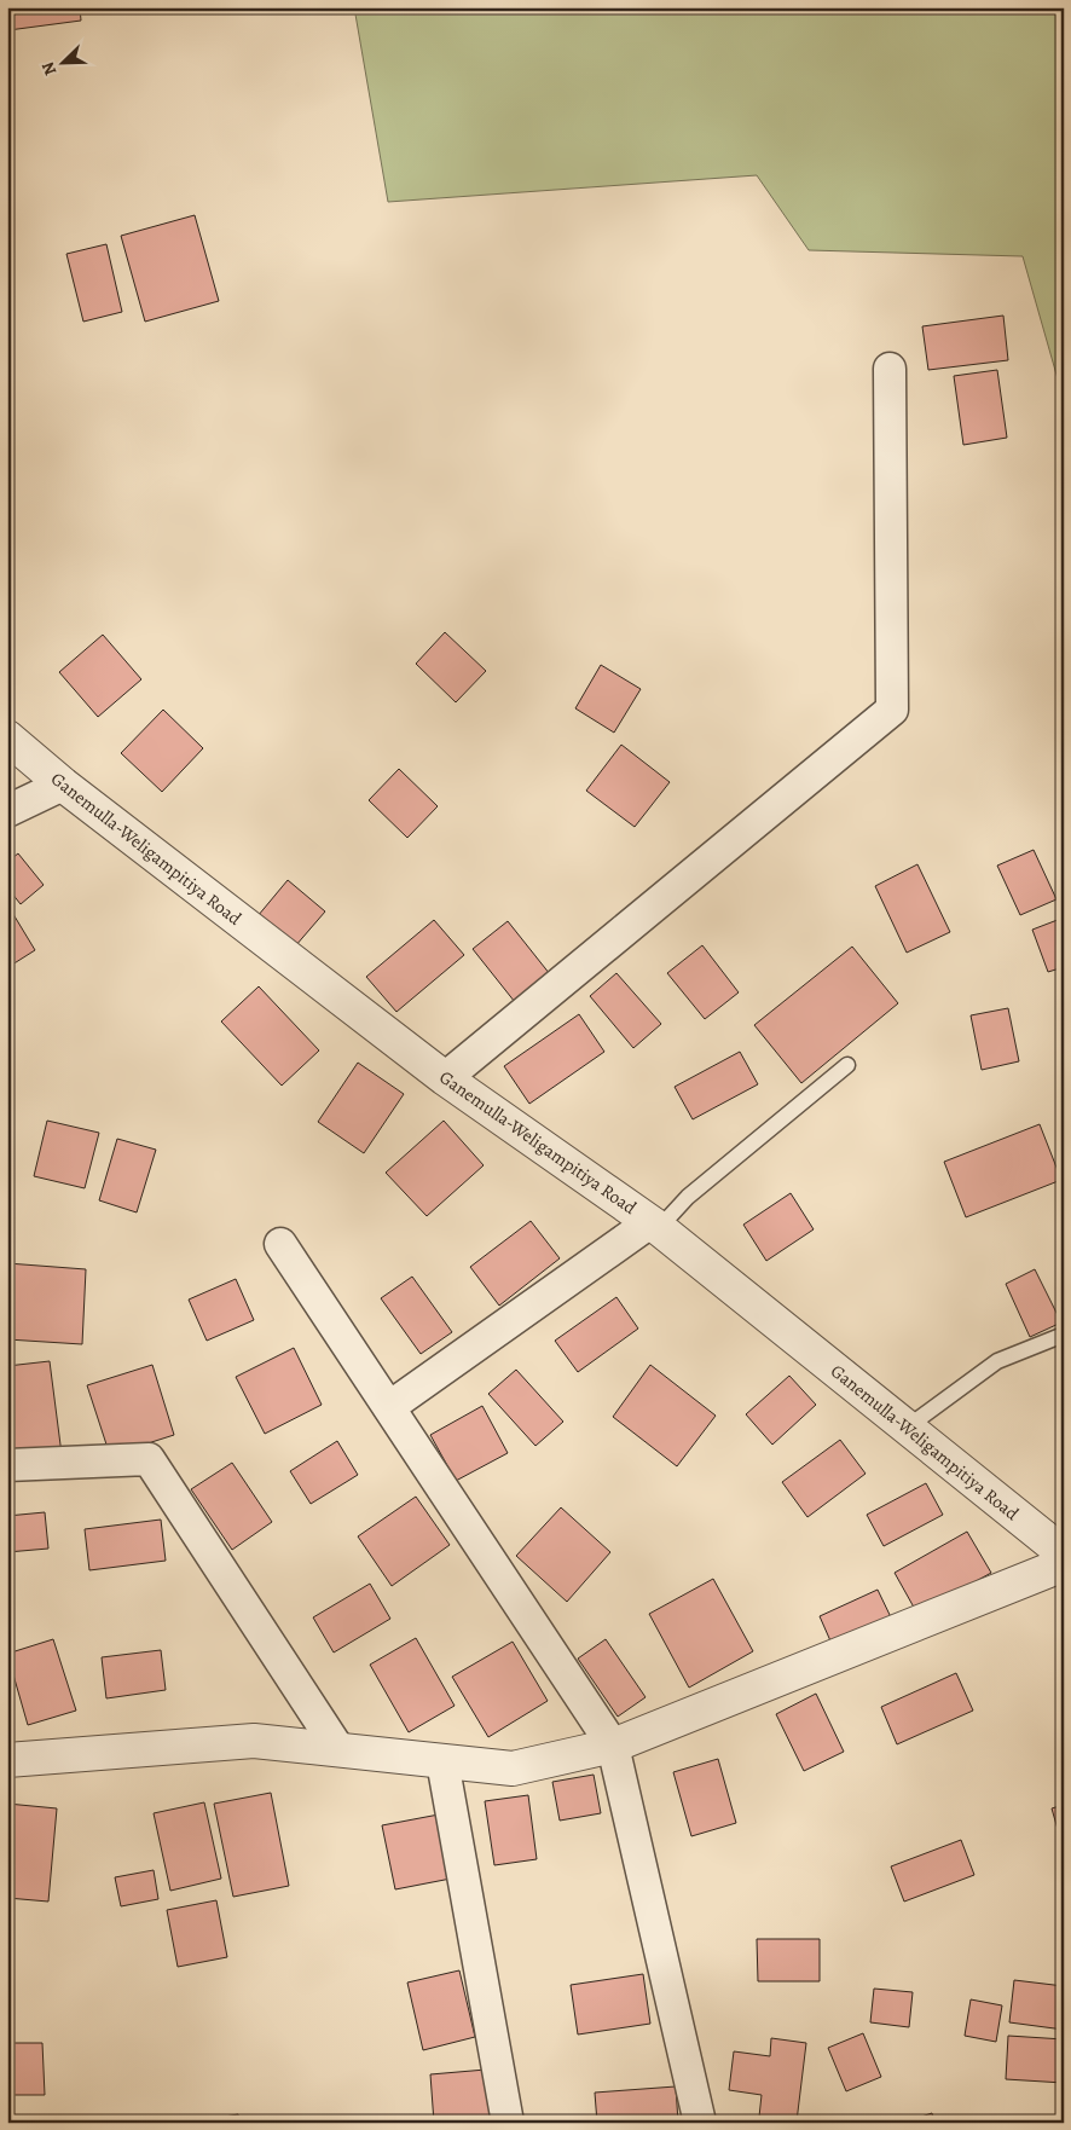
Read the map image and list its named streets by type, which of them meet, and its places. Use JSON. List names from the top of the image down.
{
  "streets": {
    "street": ["Ganemulla-Weligampitiya Road"]
  },
  "north": "bottom left"
}
